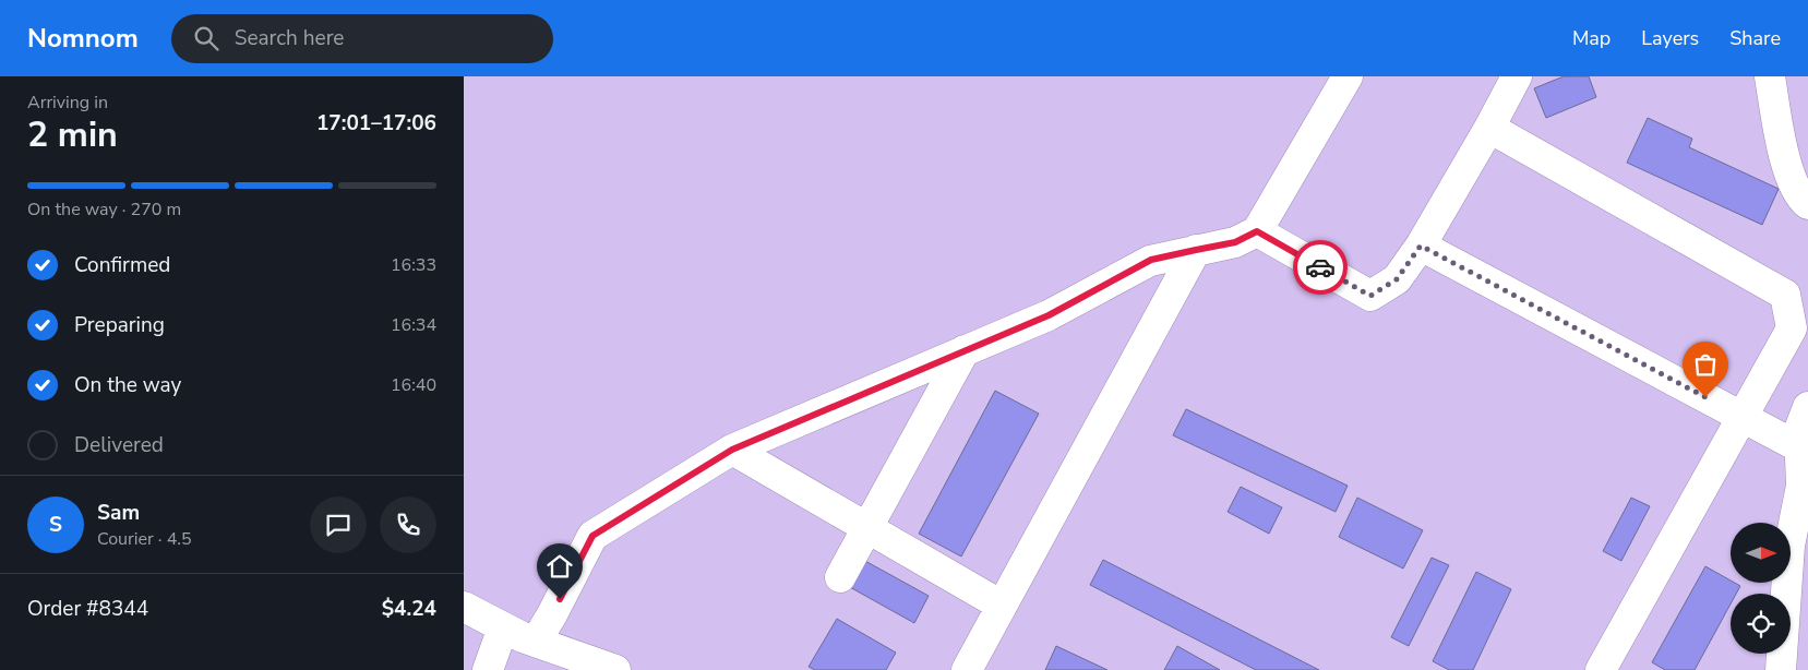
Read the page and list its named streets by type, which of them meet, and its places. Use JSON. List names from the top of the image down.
{
  "north": "right",
  "page": {
    "header": "Nomnom",
    "search": "Search here",
    "nav": ["Map", "Layers", "Share"],
    "heading": ["2 min", "Arriving in", "17:01–17:06"],
    "panel": [
      "Sam",
      "Courier · 4.5",
      "Order #8344",
      "$4.24"
    ],
    "bar": "On the way · 270 m",
    "list": [
      ["Confirmed", "16:33"],
      ["Preparing", "16:34"],
      ["On the way", "16:40"],
      "Delivered"
    ],
    "round": "S"
  }
}
